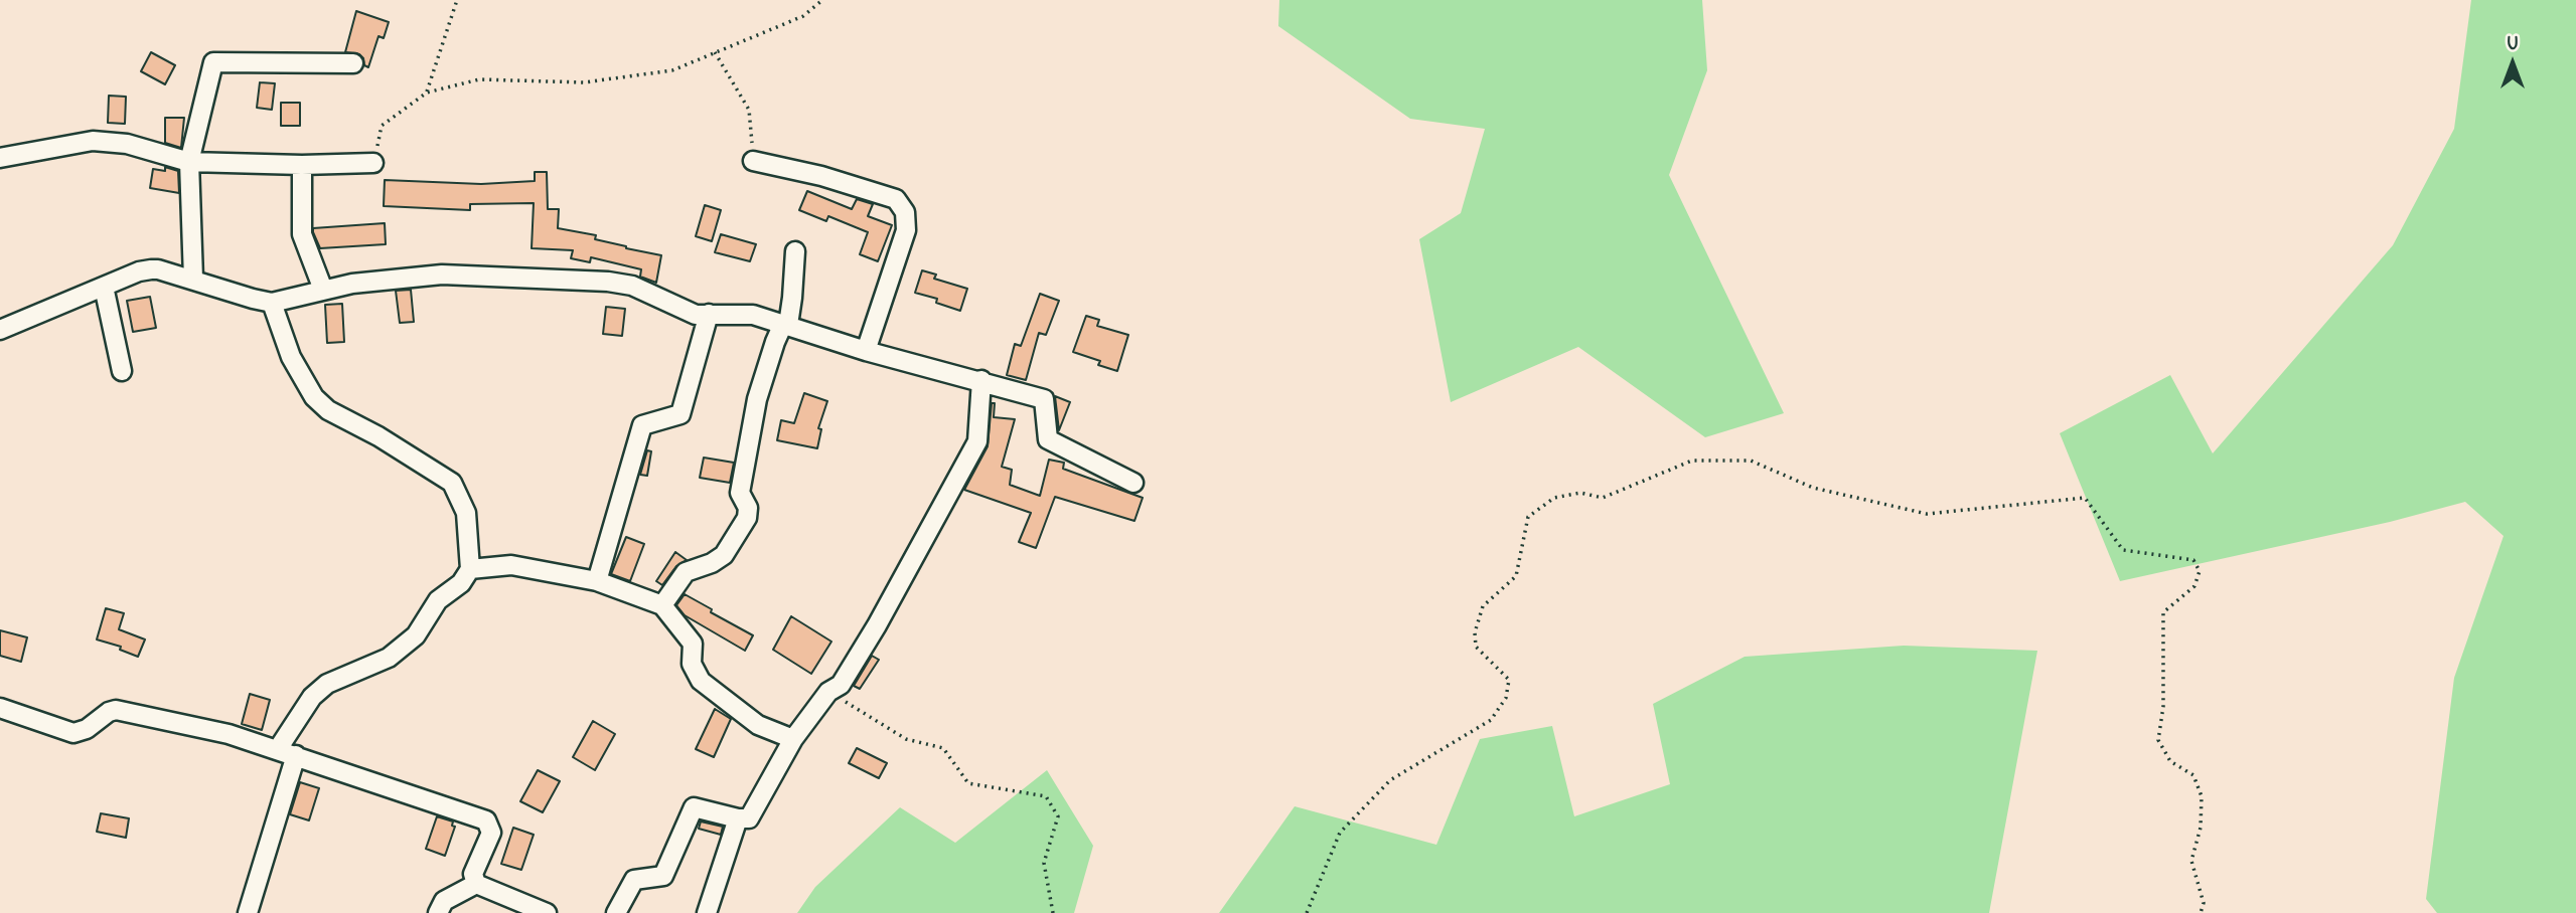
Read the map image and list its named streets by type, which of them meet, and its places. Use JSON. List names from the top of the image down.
{
  "north": "top"
}
